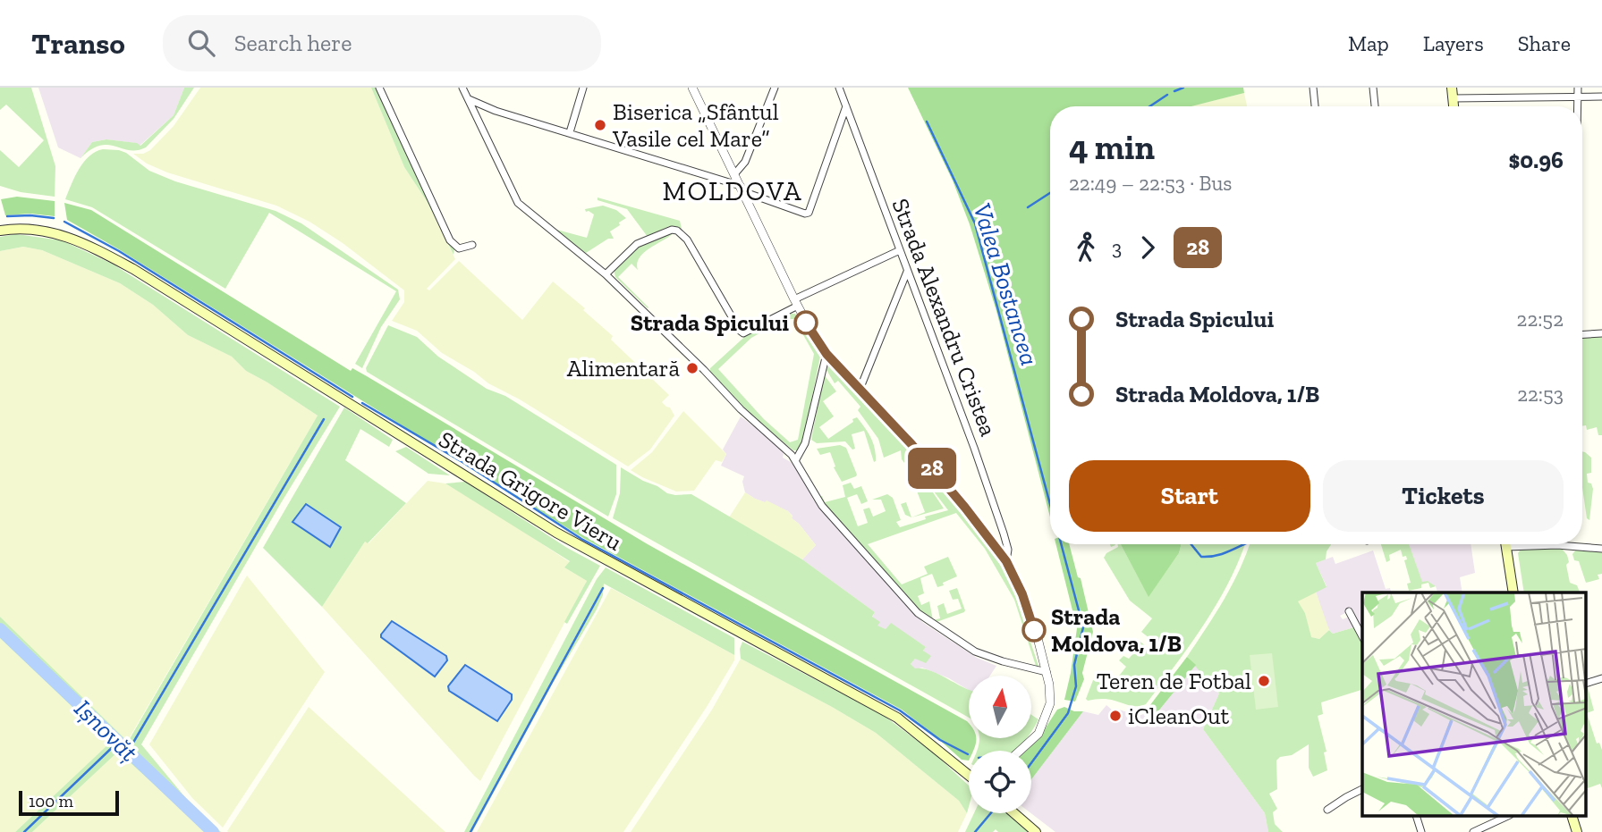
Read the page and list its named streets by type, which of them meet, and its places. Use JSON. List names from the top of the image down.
{
  "streets": {
    "main road": ["Strada Grigore Vieru"],
    "street": ["Strada Alexandru Cristea"]
  },
  "districts": ["MOLDOVA"],
  "water": ["Valea Bostancea", "Ișnovăț"],
  "places": [
    "Biserica „Sfântul Vasile cel Mare”",
    "Strada Spicului",
    "Alimentară",
    "Strada Moldova, 1/B",
    "Teren de Fotbal",
    "iCleanOut"
  ],
  "lines": ["bus line 28"],
  "scale_bar": "100 m",
  "north": "top",
  "page": {
    "header": "Transo",
    "search": "Search here",
    "nav": ["Map", "Layers", "Share"],
    "on_map": "28",
    "heading": ["4 min", "22:49 – 22:53 · Bus", "$0.96"],
    "legs": ["3", "28"],
    "list": [
      {
        "name": "Strada Spicului",
        "value": "22:52"
      },
      {
        "name": "Strada Moldova, 1/B",
        "value": "22:53"
      }
    ],
    "buttons": ["Start", "Tickets"],
    "scale": "100 m"
  }
}
